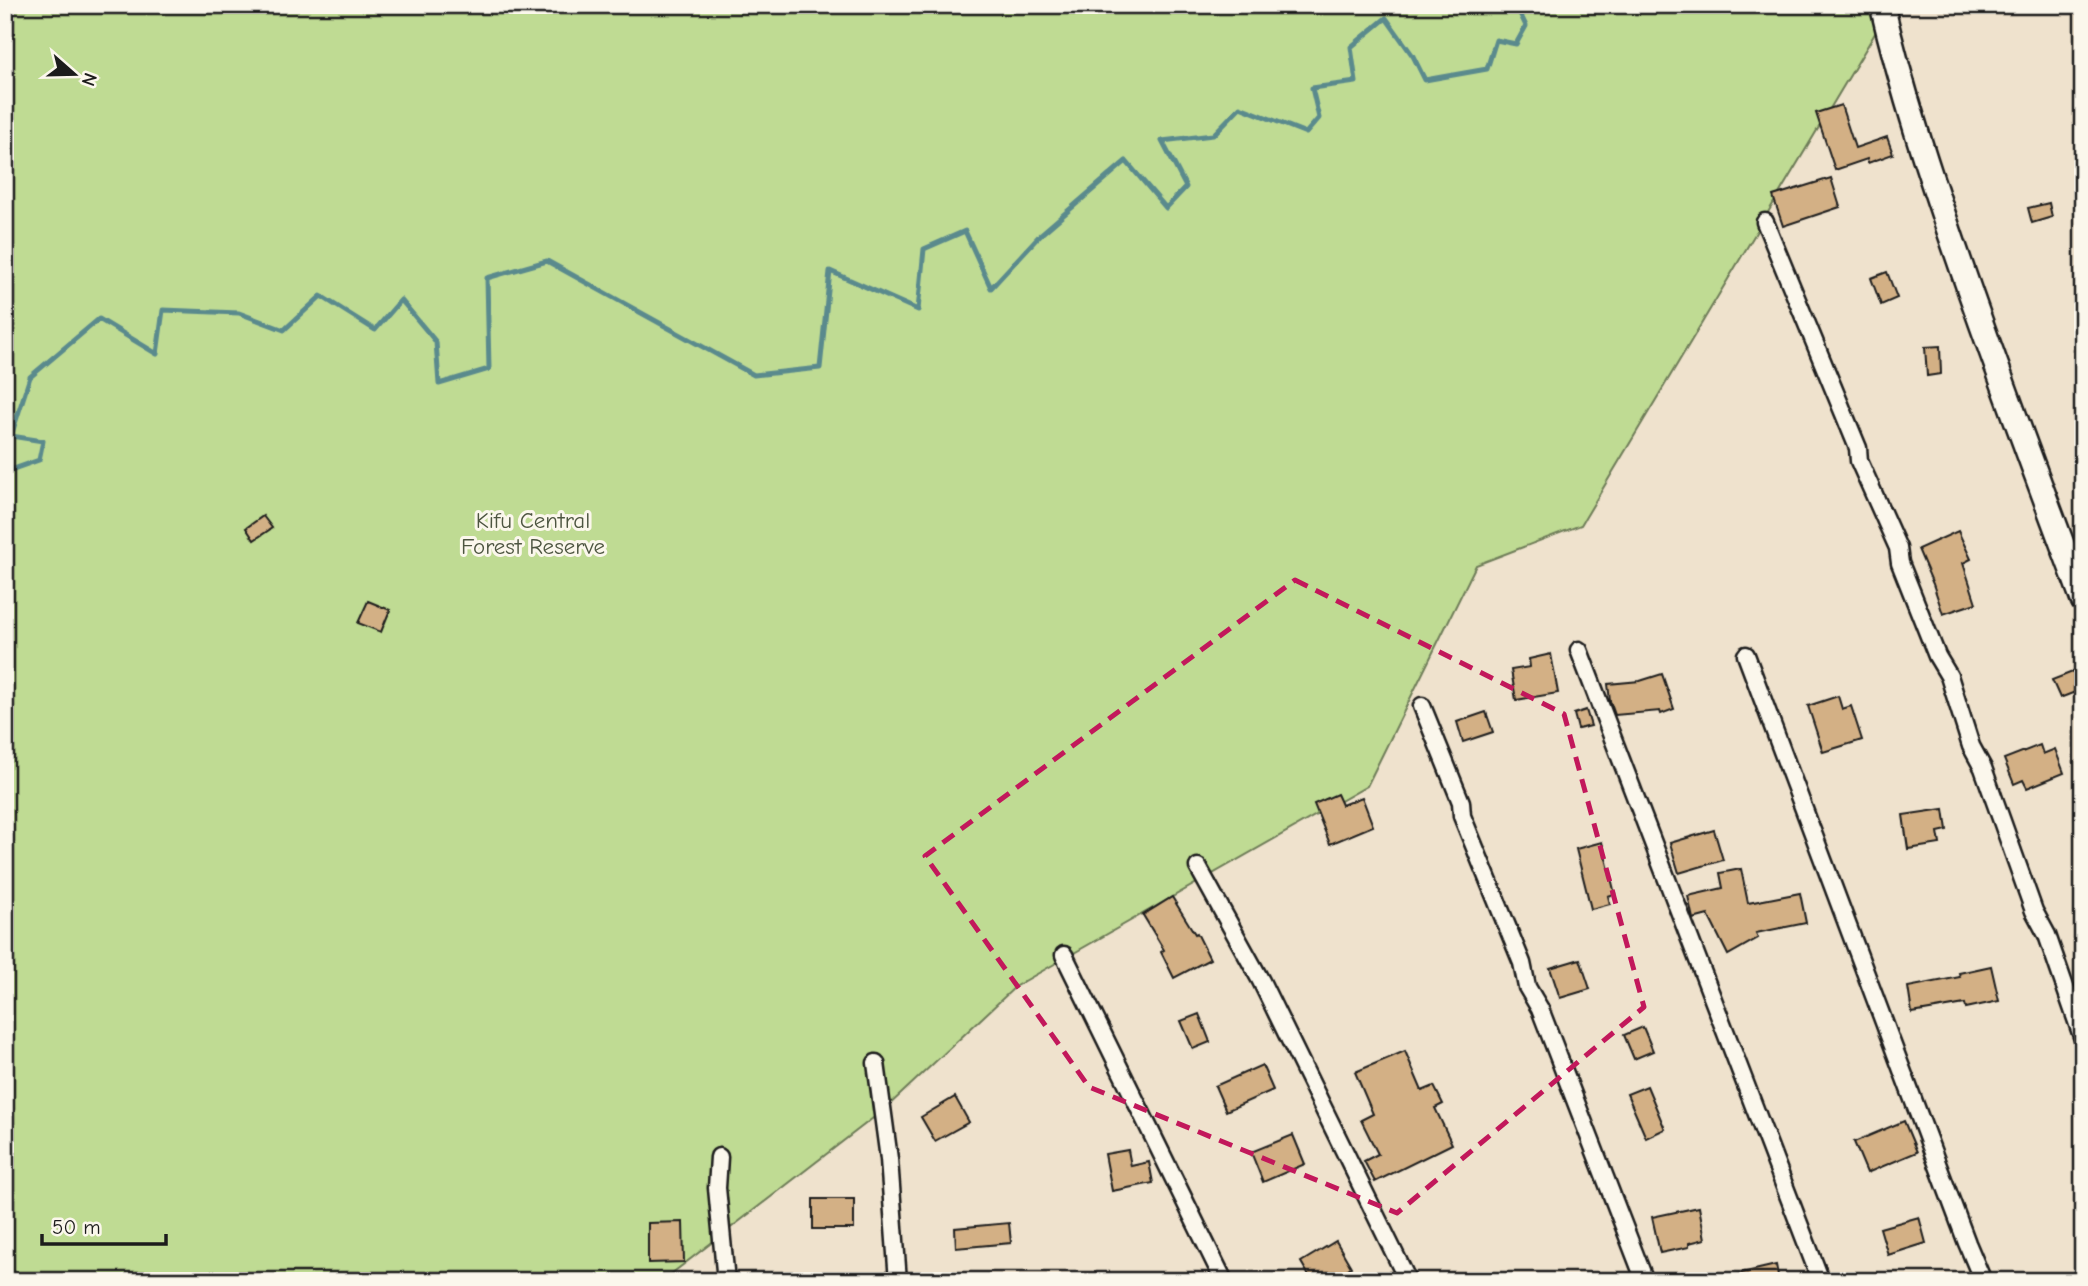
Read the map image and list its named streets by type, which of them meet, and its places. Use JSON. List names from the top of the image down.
{
  "parks": ["Kifu Central Forest Reserve"],
  "scale_bar": "50 m",
  "north": "right"
}
